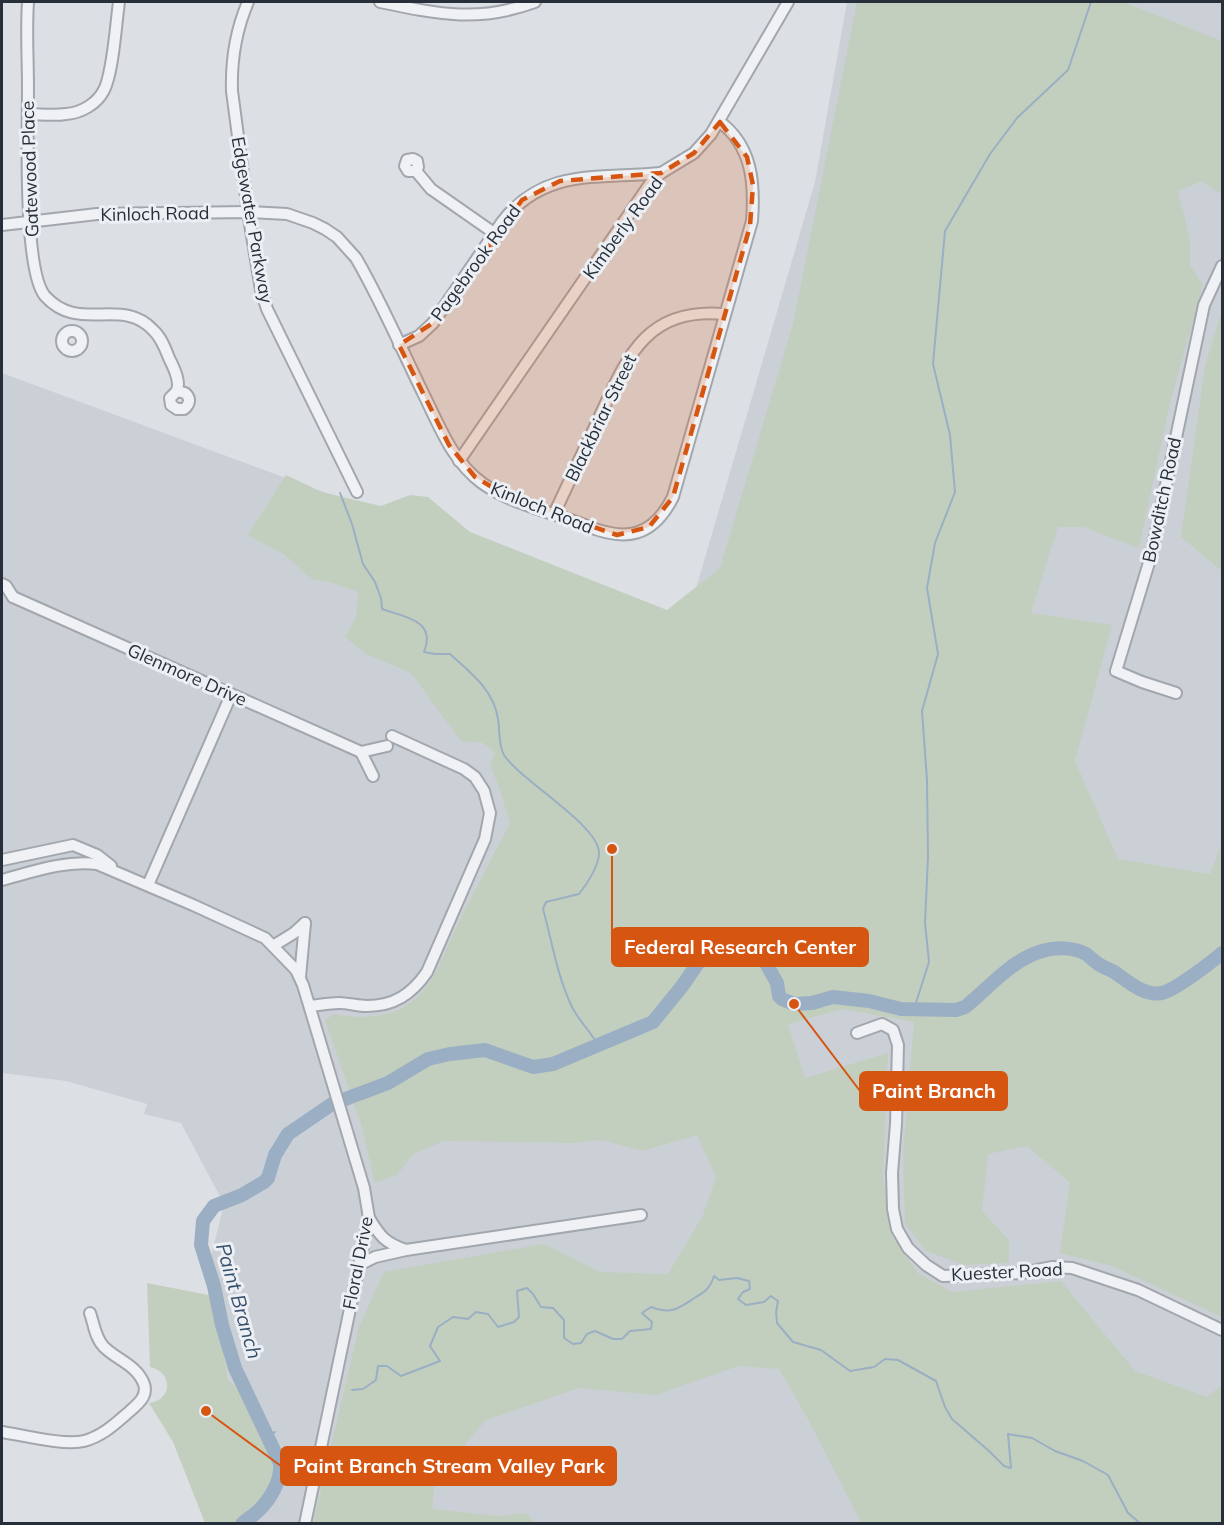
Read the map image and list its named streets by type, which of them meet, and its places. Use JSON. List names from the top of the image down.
{
  "streets": {
    "street": [
      "Gatewood Place",
      "Kinloch Road",
      "Edgewater Parkway",
      "Kimberly Road",
      "Pagebrook Road",
      "Blackbriar Street",
      "Bowditch Road",
      "Glenmore Drive",
      "Floral Drive",
      "Kuester Road"
    ]
  },
  "crossings": [
    ["Gatewood Place", "Kinloch Road"],
    ["Kinloch Road", "Edgewater Parkway"],
    ["Kinloch Road", "Kimberly Road"],
    ["Kinloch Road", "Pagebrook Road"],
    ["Kinloch Road", "Blackbriar Street"],
    ["Kimberly Road", "Pagebrook Road"]
  ],
  "water": ["Paint Branch"],
  "places": ["Federal Research Center", "Paint Branch", "Paint Branch Stream Valley Park"]
}
